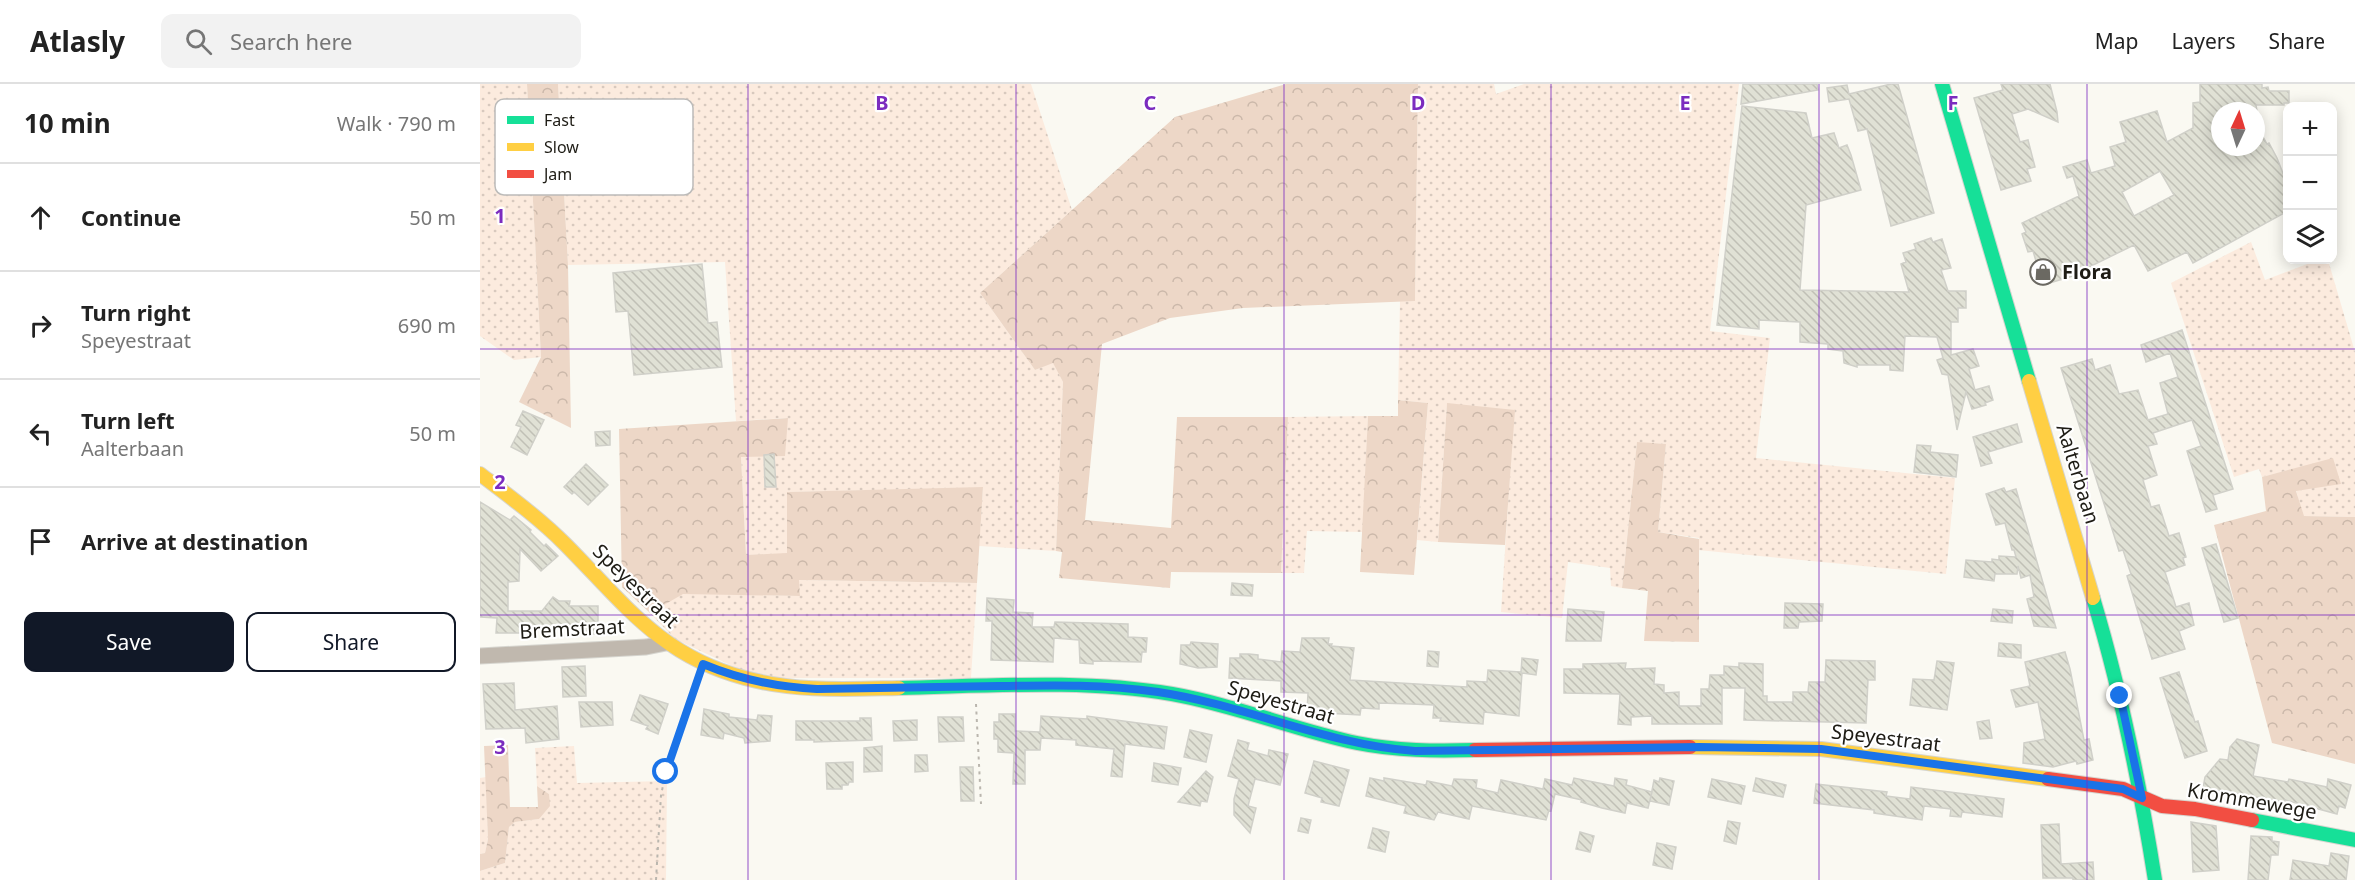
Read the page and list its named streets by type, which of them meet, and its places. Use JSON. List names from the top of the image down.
{
  "streets": {
    "street": [
      "Aalterbaan",
      "Speyestraat",
      "Bremstraat",
      "Krommewege"
    ]
  },
  "crossings": [
    ["Aalterbaan", "Speyestraat"],
    ["Aalterbaan", "Krommewege"],
    ["Speyestraat", "Bremstraat"],
    ["Speyestraat", "Krommewege"]
  ],
  "places": {
    "shop": ["Flora"]
  },
  "legend": ["Fast", "Slow", "Jam"],
  "north": "top",
  "page": {
    "header": "Atlasly",
    "search": "Search here",
    "nav": ["Map", "Layers", "Share"],
    "heading": ["10 min", "Walk · 790 m"],
    "map_buttons": ["+", "−"],
    "list": [
      ["Continue", "50 m"],
      ["Turn right", "Speyestraat", "690 m"],
      ["Turn left", "Aalterbaan", "50 m"],
      "Arrive at destination"
    ],
    "buttons": ["Save", "Share"]
  },
  "grid": {
    "columns": [
      "B",
      "C",
      "D",
      "E",
      "F"
    ],
    "rows": ["1", "2", "3"]
  }
}
